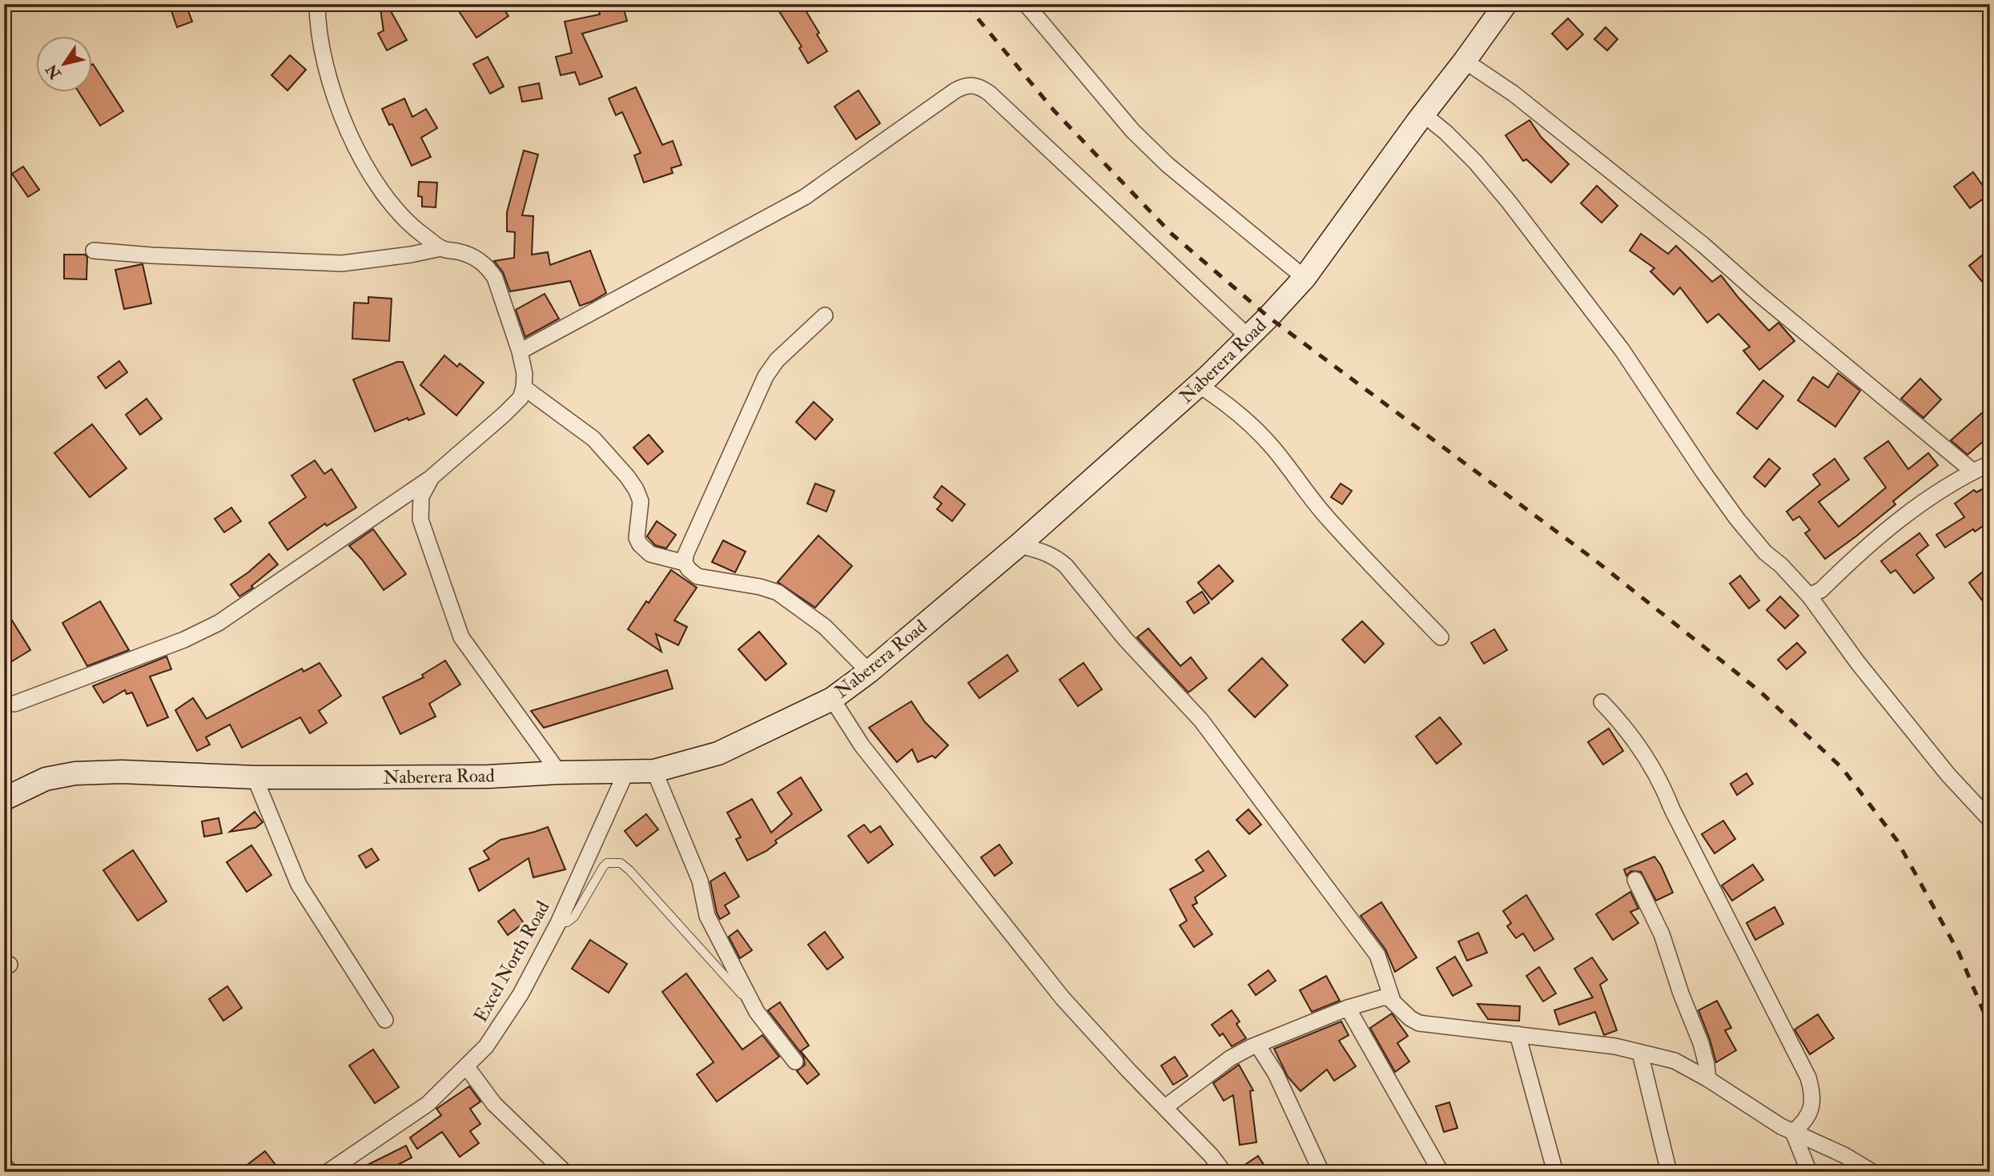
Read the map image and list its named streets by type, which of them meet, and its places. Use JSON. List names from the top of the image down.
{
  "streets": {
    "street": ["Naberera Road", "Excel North Road"]
  },
  "crossings": [
    ["Naberera Road", "Excel North Road"]
  ],
  "north": "bottom left"
}
